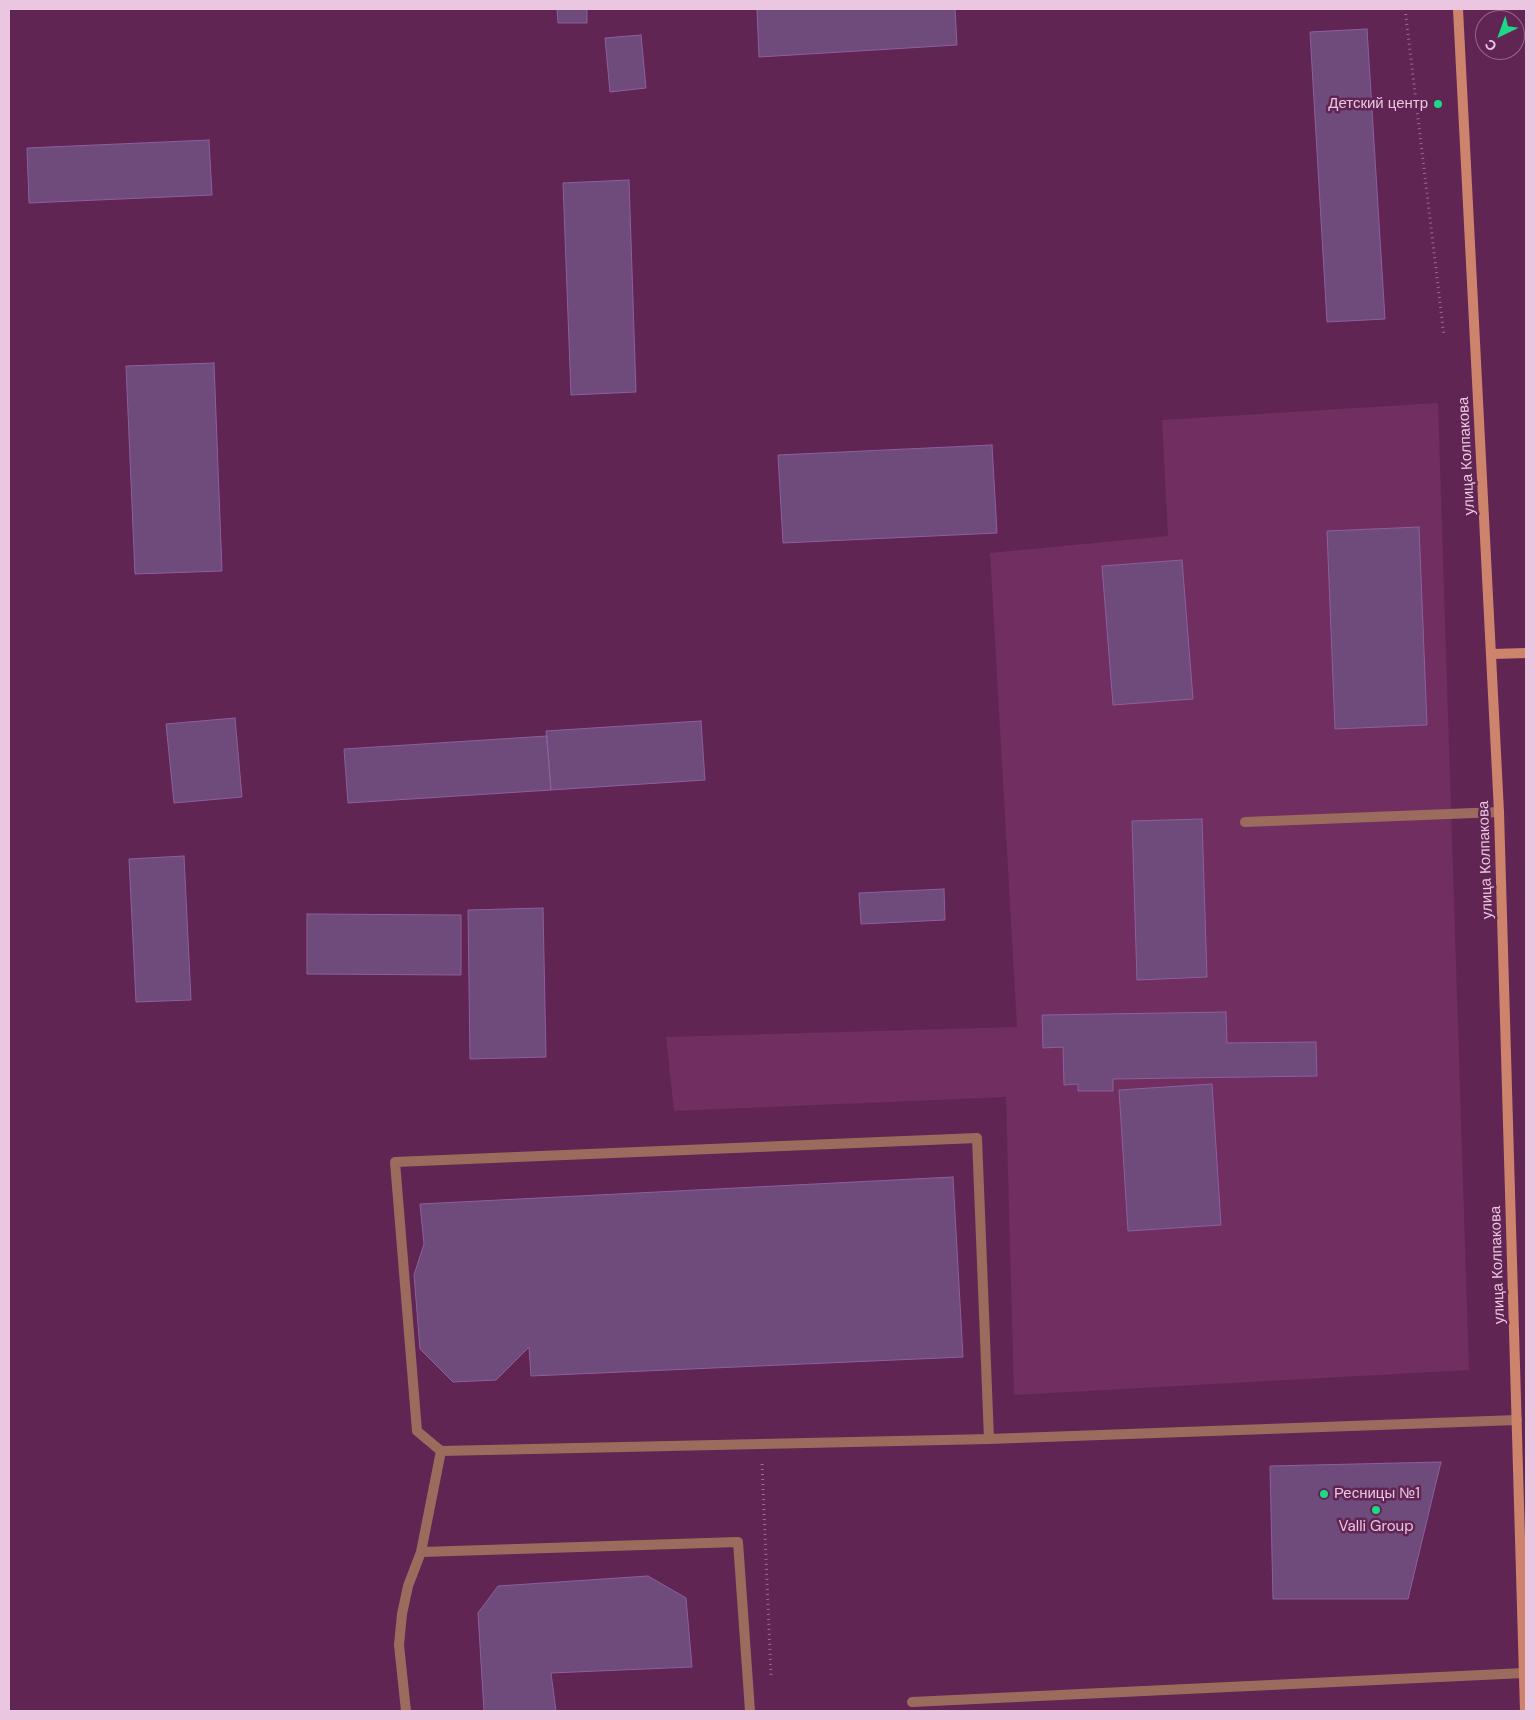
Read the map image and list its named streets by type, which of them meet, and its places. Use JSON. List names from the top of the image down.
{
  "streets": {
    "street": ["улица Колпакова"]
  },
  "places": ["Детский центр", "Ресницы №1", "Valli Group"],
  "north": "bottom left"
}
